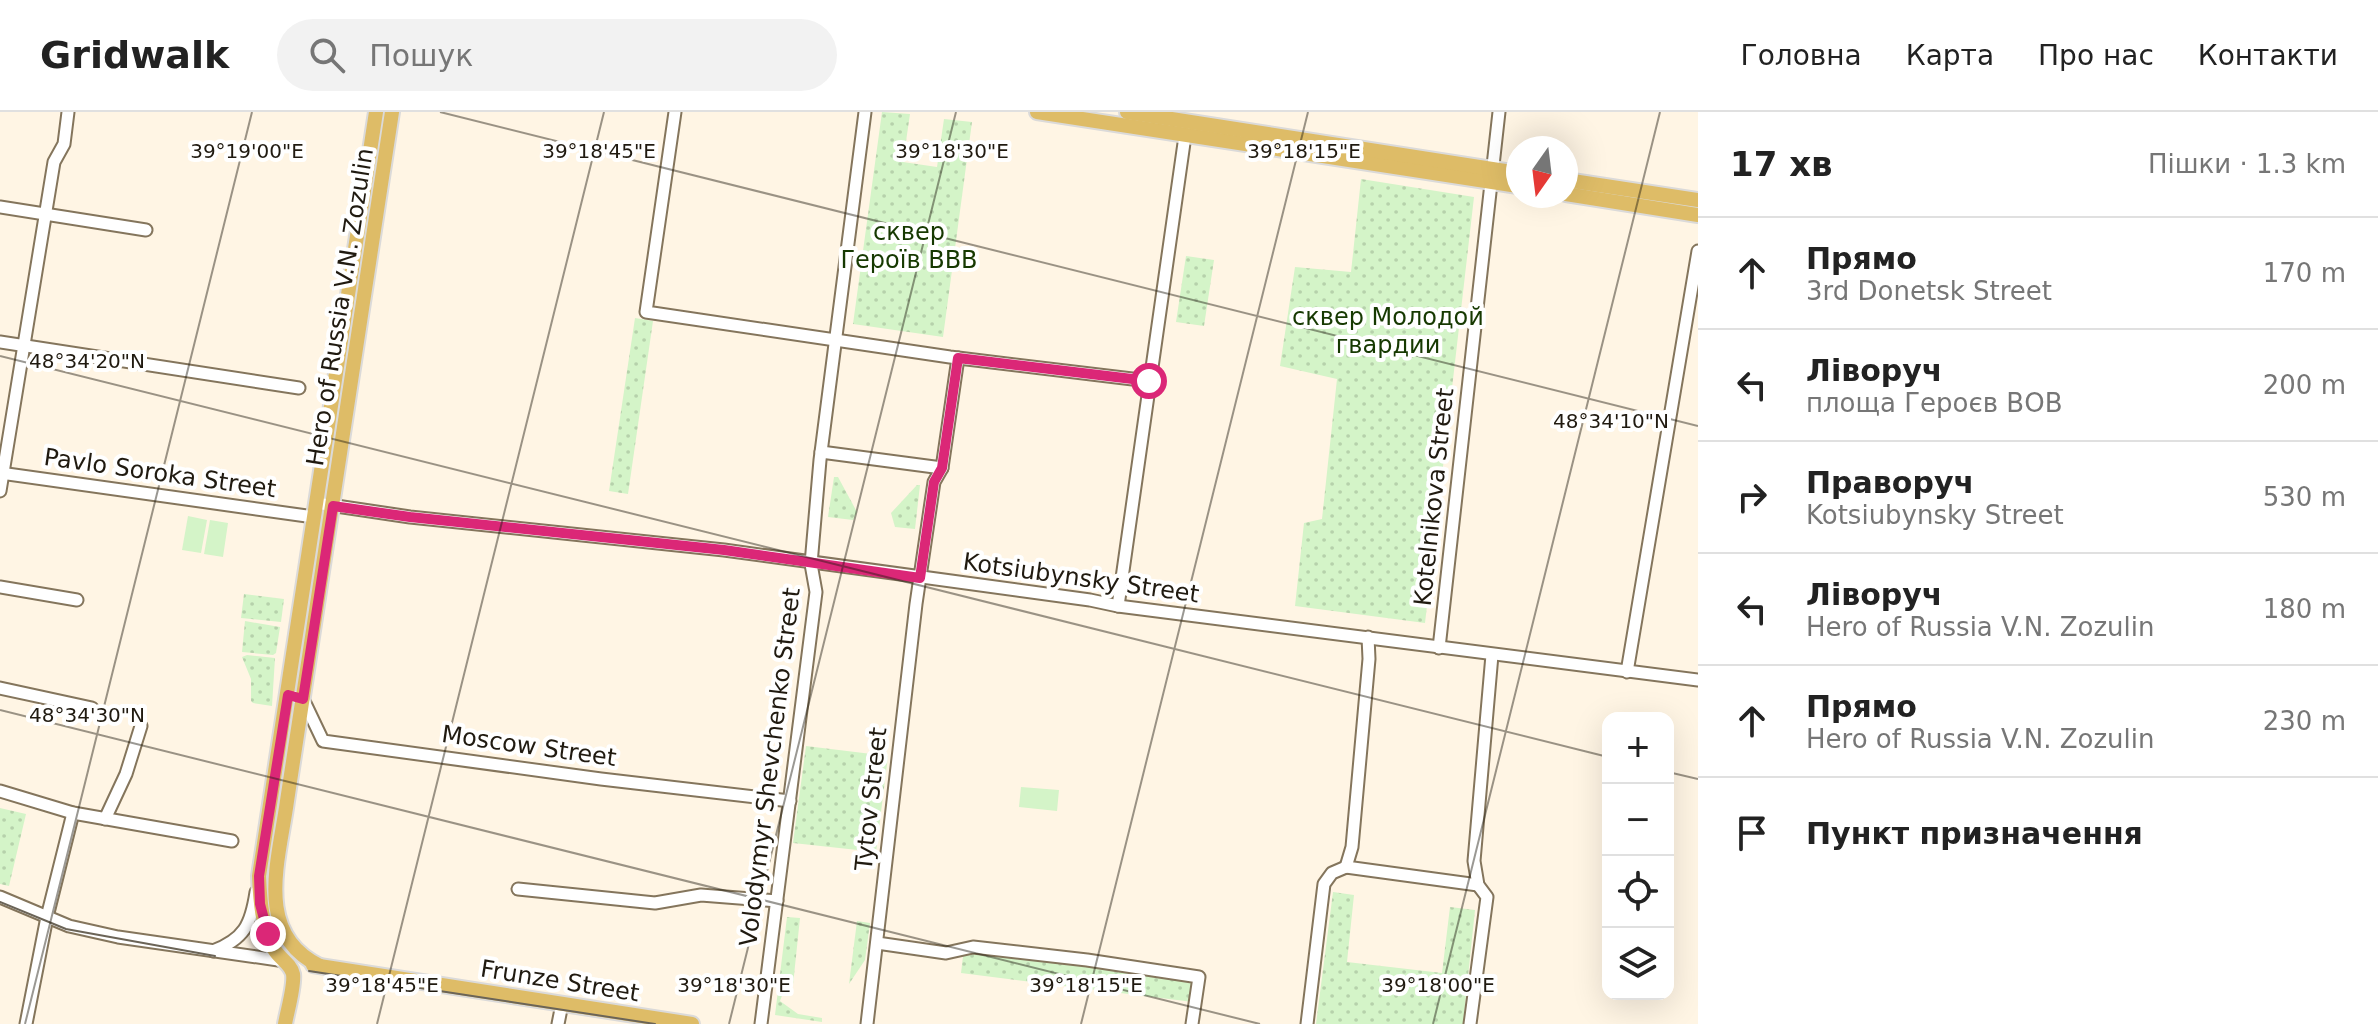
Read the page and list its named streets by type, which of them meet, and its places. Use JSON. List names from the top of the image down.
{
  "streets": {
    "main road": ["Hero of Russia V.N. Zozulin", "Frunze Street"],
    "street": [
      "Pavlo Soroka Street",
      "Kotelnikova Street",
      "Kotsiubynsky Street",
      "Moscow Street",
      "Volodymyr Shevchenko Street",
      "Tytov Street"
    ]
  },
  "crossings": [
    ["Hero of Russia V.N. Zozulin", "Pavlo Soroka Street"],
    ["Hero of Russia V.N. Zozulin", "Kotsiubynsky Street"],
    ["Hero of Russia V.N. Zozulin", "Moscow Street"],
    ["Hero of Russia V.N. Zozulin", "Frunze Street"],
    ["Pavlo Soroka Street", "Kotsiubynsky Street"],
    ["Kotelnikova Street", "Kotsiubynsky Street"],
    ["Kotsiubynsky Street", "Volodymyr Shevchenko Street"],
    ["Kotsiubynsky Street", "Tytov Street"],
    ["Moscow Street", "Volodymyr Shevchenko Street"]
  ],
  "parks": ["сквер Героїв ВВВ", "сквер Молодой гвардии"],
  "north": "bottom",
  "page": {
    "header": "Gridwalk",
    "search": "Пошук",
    "nav": [
      "Головна",
      "Карта",
      "Про нас",
      "Контакти"
    ],
    "heading": ["17 хв", "Пішки · 1.3 km"],
    "list": [
      ["Прямо", "3rd Donetsk Street", "170 m"],
      ["Ліворуч", "площа Героєв ВОВ", "200 m"],
      ["Праворуч", "Kotsiubynsky Street", "530 m"],
      ["Ліворуч", "Hero of Russia V.N. Zozulin", "180 m"],
      ["Прямо", "Hero of Russia V.N. Zozulin", "230 m"],
      "Пункт призначення"
    ],
    "map_buttons": ["+", "−"]
  },
  "coordinates": [
    "39°19'00\"E",
    "39°18'45\"E",
    "39°18'30\"E",
    "39°18'15\"E",
    "48°34'20\"N",
    "48°34'10\"N",
    "48°34'30\"N",
    "39°18'00\"E"
  ]
}
